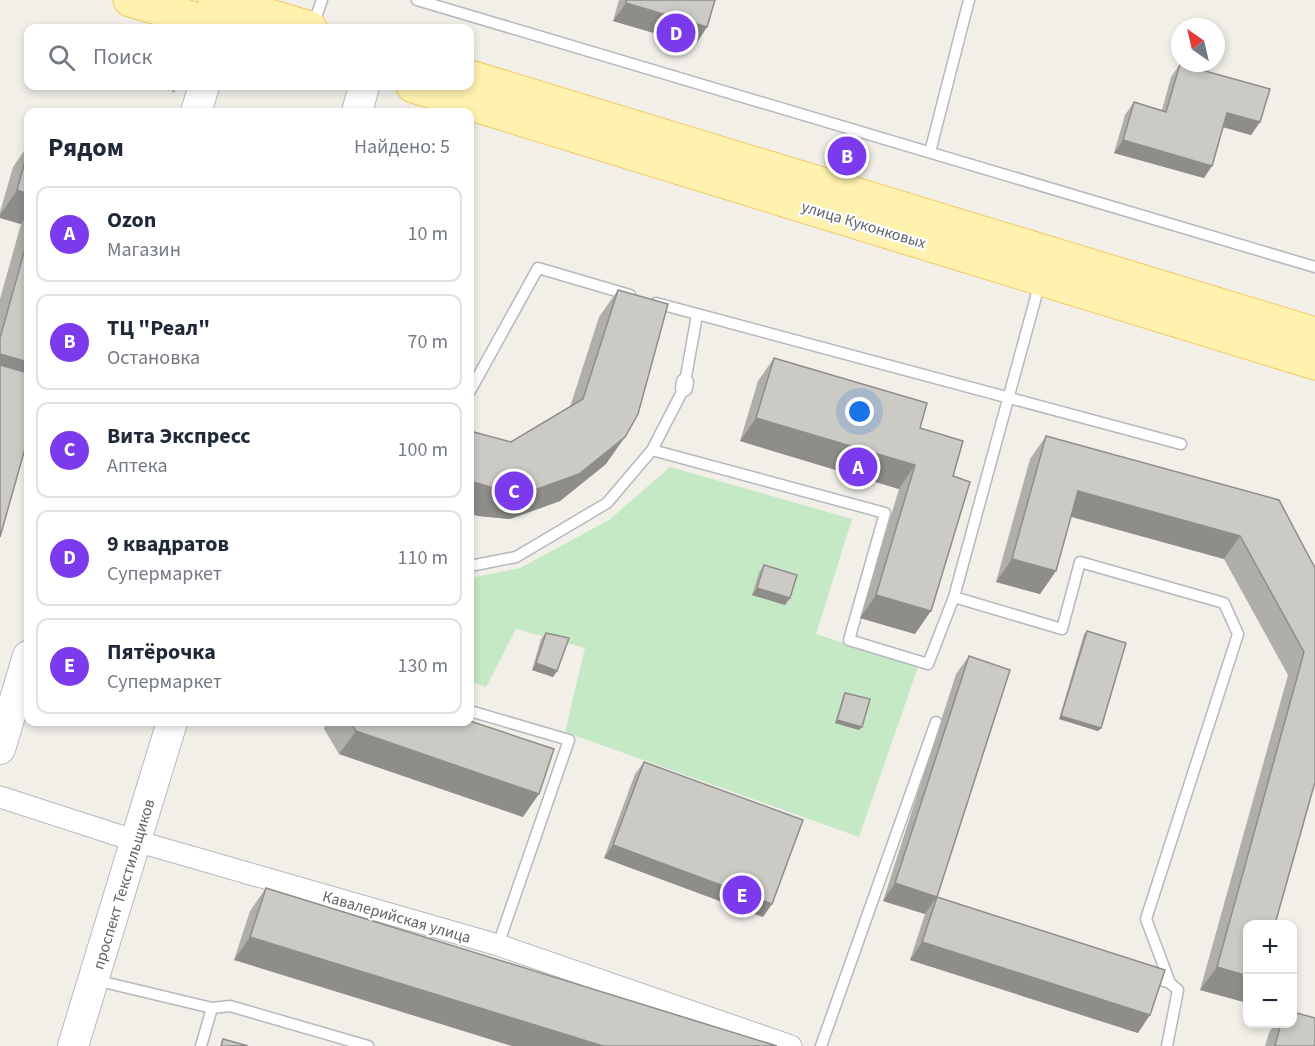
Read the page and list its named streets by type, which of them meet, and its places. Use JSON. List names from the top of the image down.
{
  "streets": {
    "main road": ["улица Куконковых", "проспект Текстильщиков"],
    "street": ["Кавалерийская улица"]
  },
  "crossings": [
    ["проспект Текстильщиков", "Кавалерийская улица"]
  ],
  "north": "top left",
  "page": {
    "pins": [
      "D",
      "B",
      "A",
      "C",
      "E"
    ],
    "search": "Поиск",
    "heading": ["Рядом", "Найдено: 5"],
    "list": [
      {
        "mark": "A",
        "name": "Ozon",
        "note": "Магазин",
        "value": "10 m"
      },
      {
        "mark": "B",
        "name": "ТЦ \"Реал\"",
        "note": "Остановка",
        "value": "70 m"
      },
      {
        "mark": "C",
        "name": "Вита Экспресс",
        "note": "Аптека",
        "value": "100 m"
      },
      {
        "mark": "D",
        "name": "9 квадратов",
        "note": "Супермаркет",
        "value": "110 m"
      },
      {
        "mark": "E",
        "name": "Пятёрочка",
        "note": "Супермаркет",
        "value": "130 m"
      }
    ],
    "map_buttons": ["+", "−"]
  }
}
